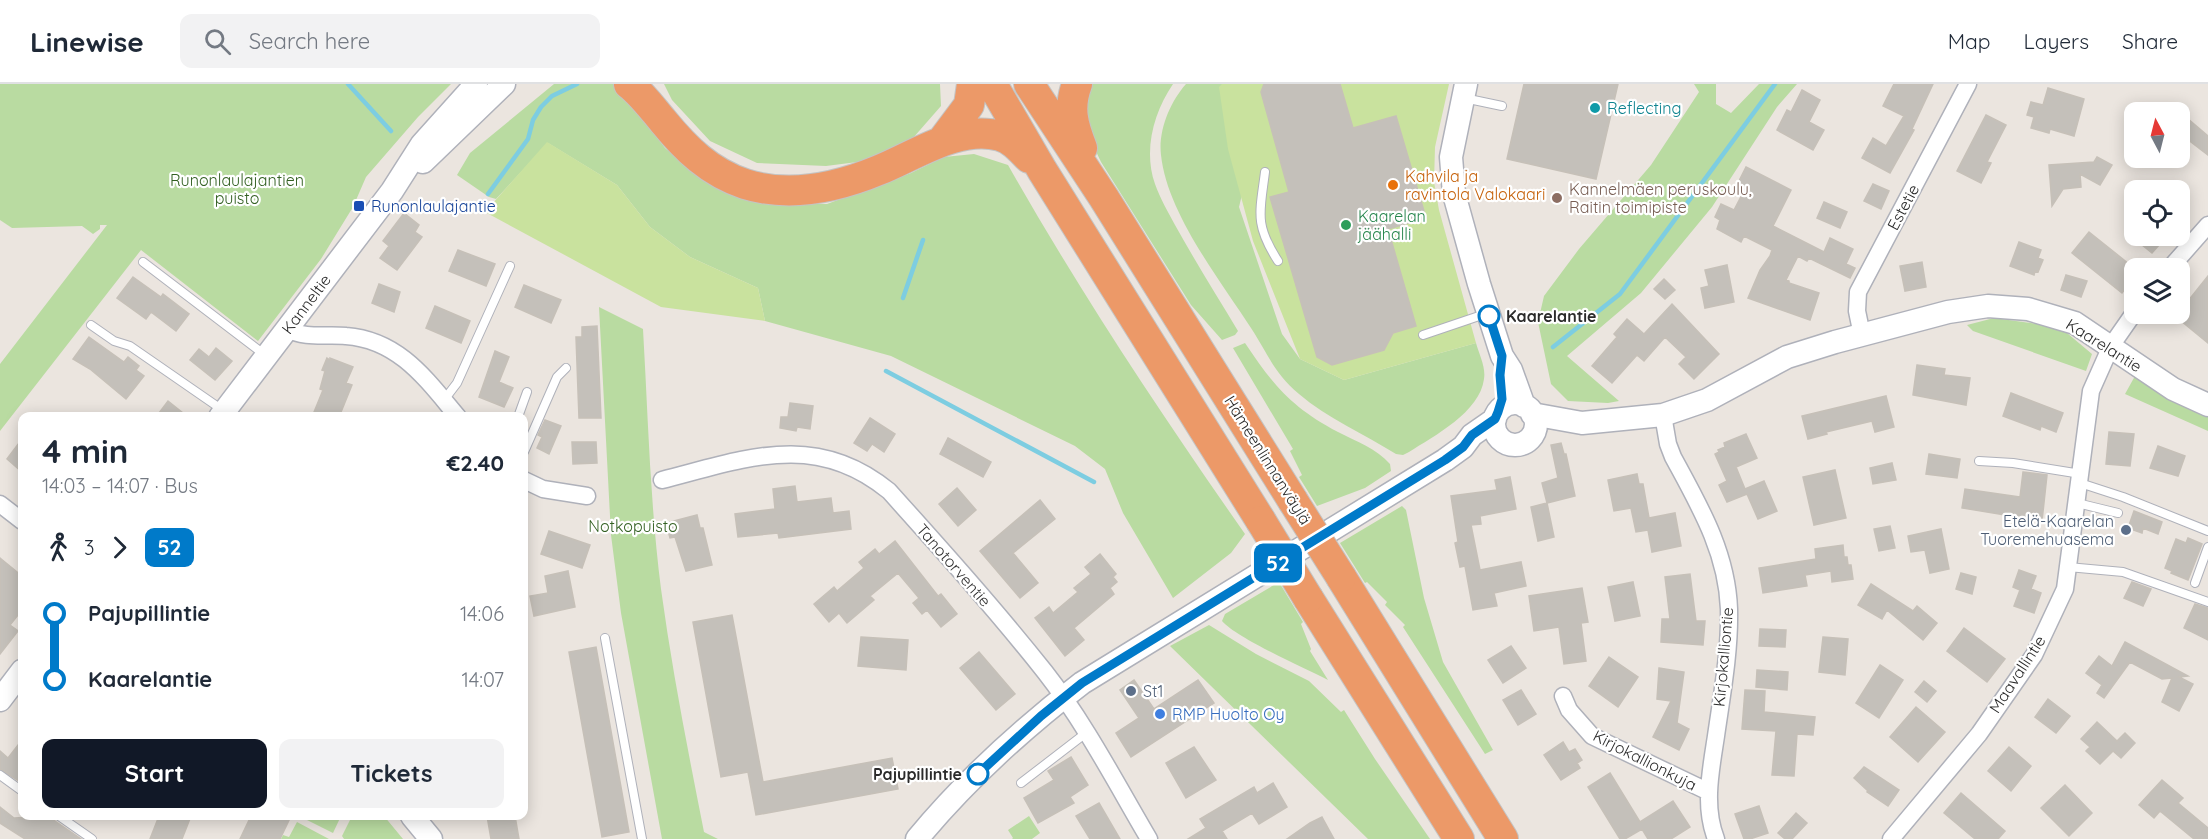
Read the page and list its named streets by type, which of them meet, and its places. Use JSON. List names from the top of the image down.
{
  "streets": {
    "highway": ["Hämeenlinnanväylä"],
    "main road": ["Kanneltie", "Kaarelantie"],
    "street": [
      "Estetie",
      "Tanotorventie",
      "Kirjokalliontie",
      "Maavallintie",
      "Kirjokallionkuja"
    ]
  },
  "crossings": [
    ["Estetie", "Kaarelantie"],
    ["Kaarelantie", "Kirjokalliontie"],
    ["Kaarelantie", "Maavallintie"],
    ["Kirjokalliontie", "Kirjokallionkuja"]
  ],
  "parks": ["Runonlaulajantien puisto", "Notkopuisto"],
  "places": {
    "other": [
      "Reflecting",
      "Kahvila ja ravintola Valokaari",
      "Kannelmäen peruskoulu, Raitin toimipiste",
      "Kaarelan jäähalli",
      "Kaarelantie",
      "Etelä-Kaarelan Tuoremehuasema",
      "St1",
      "RMP Huolto Oy",
      "Pajupillintie"
    ],
    "transit": ["Runonlaulajantie"]
  },
  "lines": ["bus line 52"],
  "north": "top",
  "page": {
    "header": "Linewise",
    "search": "Search here",
    "nav": ["Map", "Layers", "Share"],
    "on_map": "52",
    "heading": ["4 min", "14:03 – 14:07 · Bus", "€2.40"],
    "legs": ["3", "52"],
    "list": [
      {
        "name": "Pajupillintie",
        "value": "14:06"
      },
      {
        "name": "Kaarelantie",
        "value": "14:07"
      }
    ],
    "buttons": ["Start", "Tickets"]
  }
}
